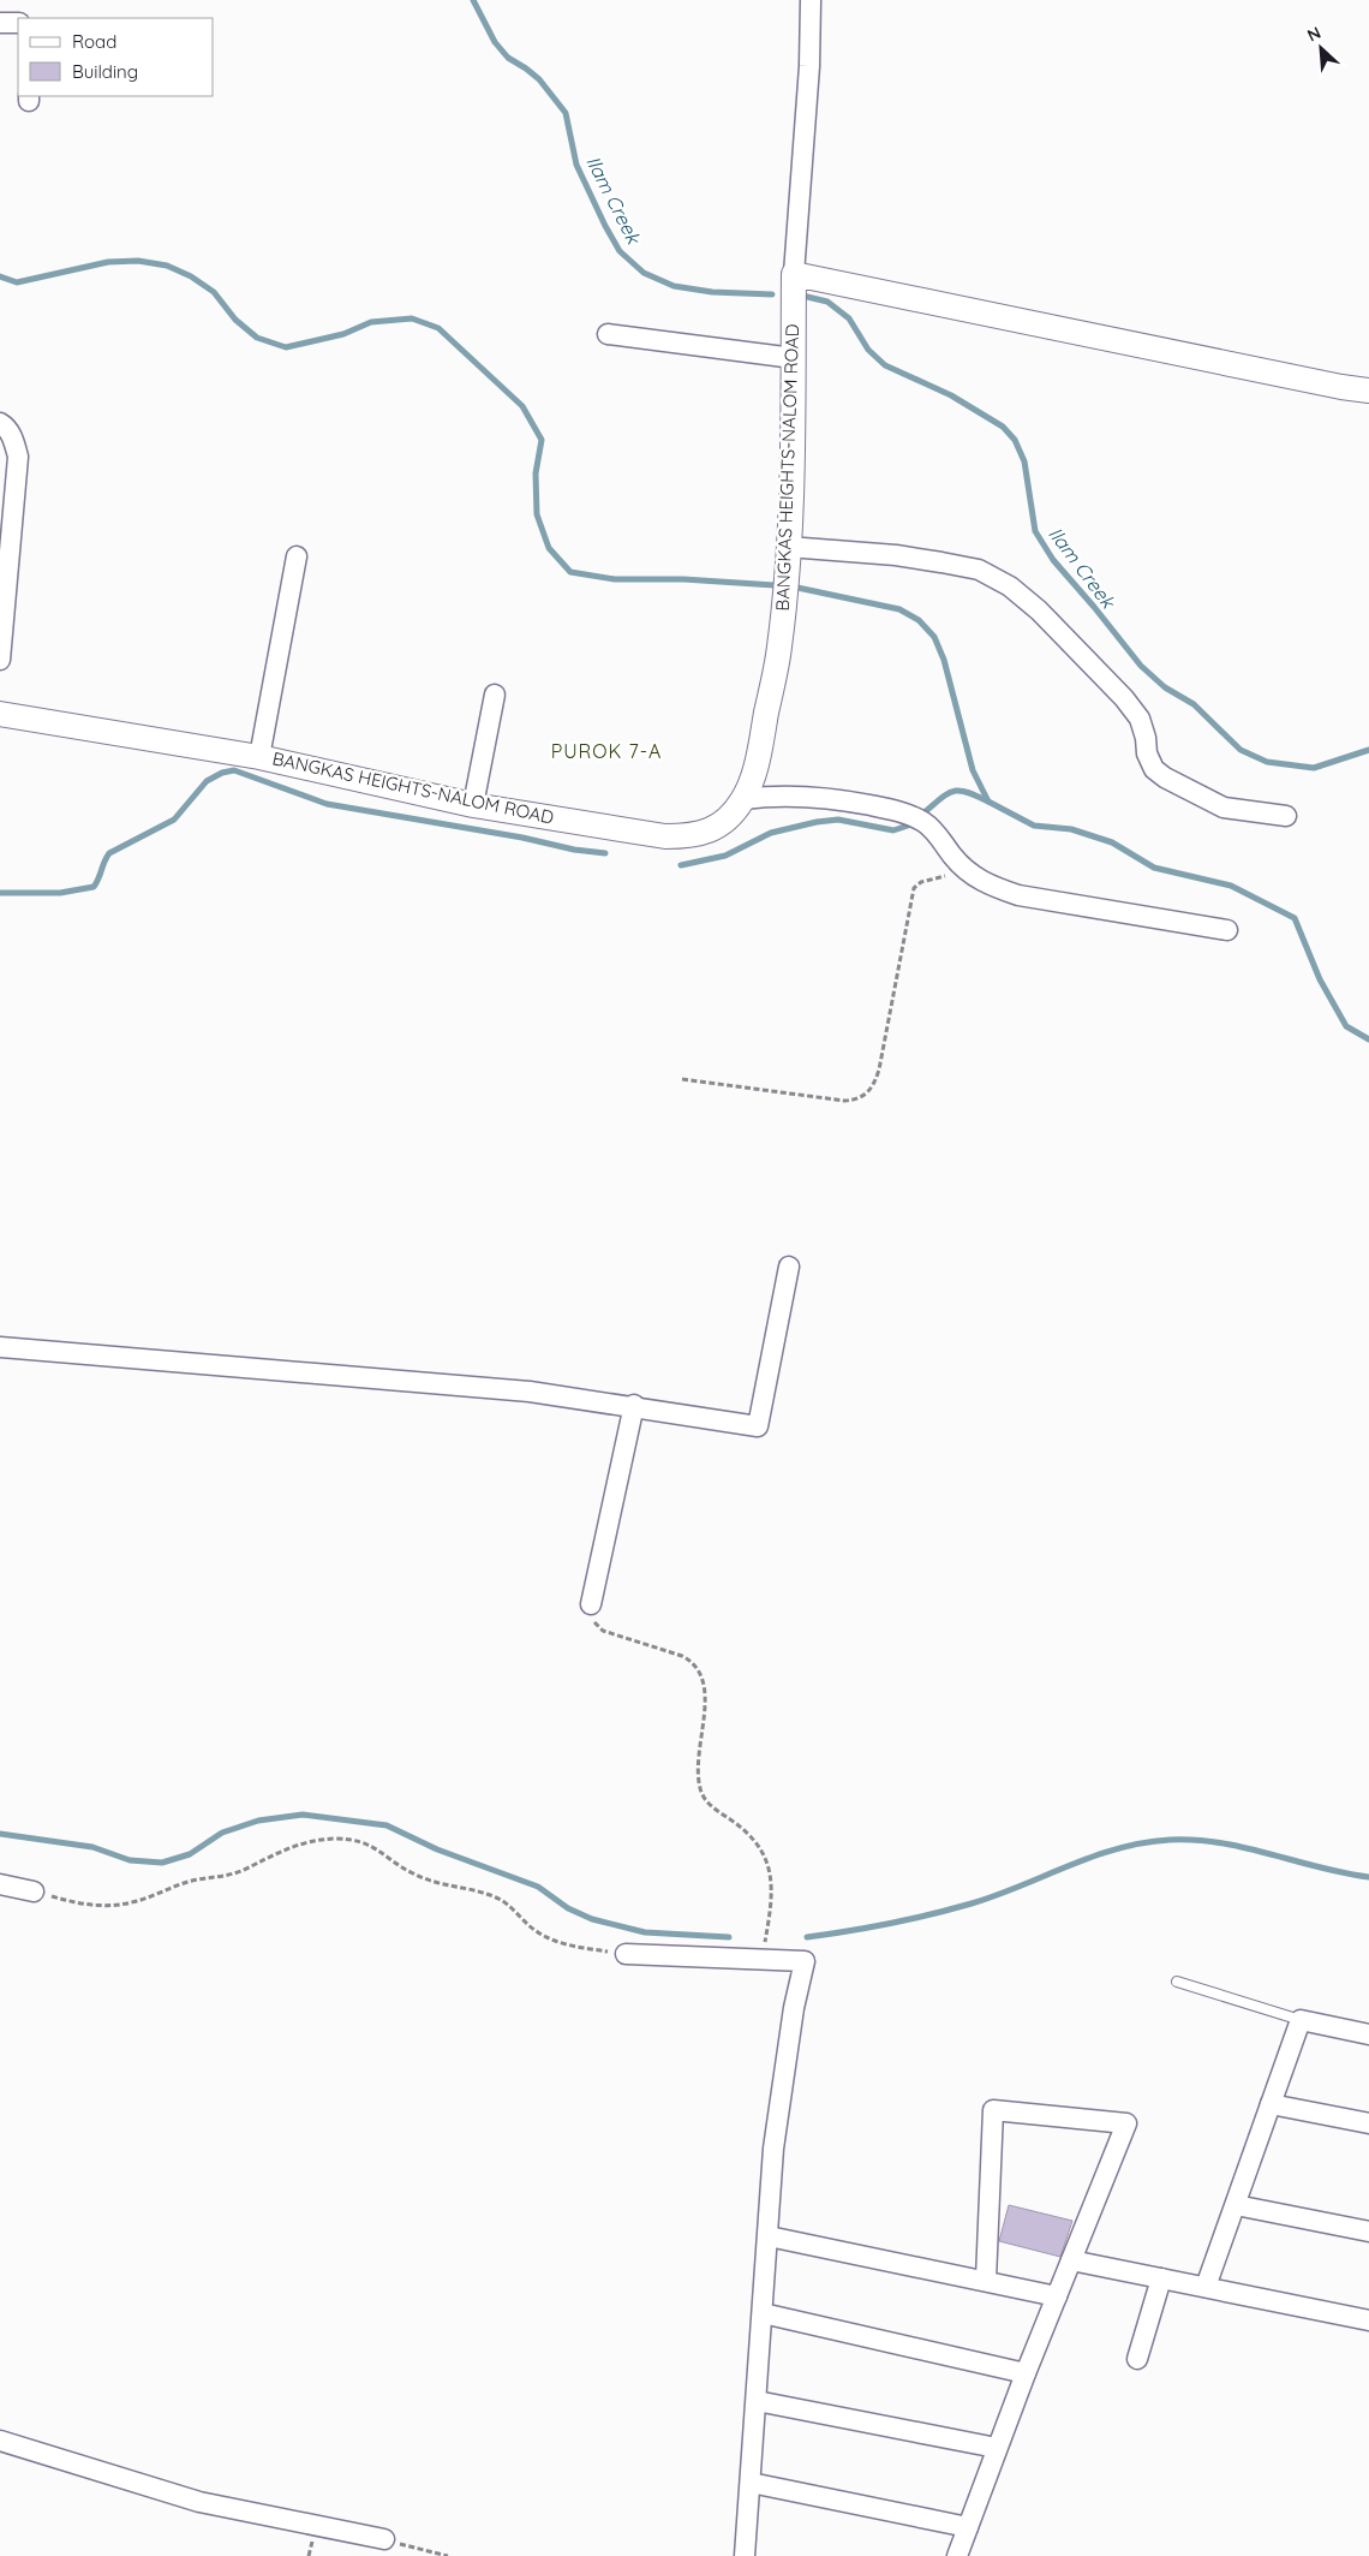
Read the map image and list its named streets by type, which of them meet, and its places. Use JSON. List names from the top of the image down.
{
  "streets": {
    "street": ["BANGKAS HEIGHTS-NALOM ROAD"]
  },
  "districts": ["PUROK 7-A"],
  "water": ["Ilam Creek"],
  "legend": ["Road", "Building"],
  "north": "top left"
}
